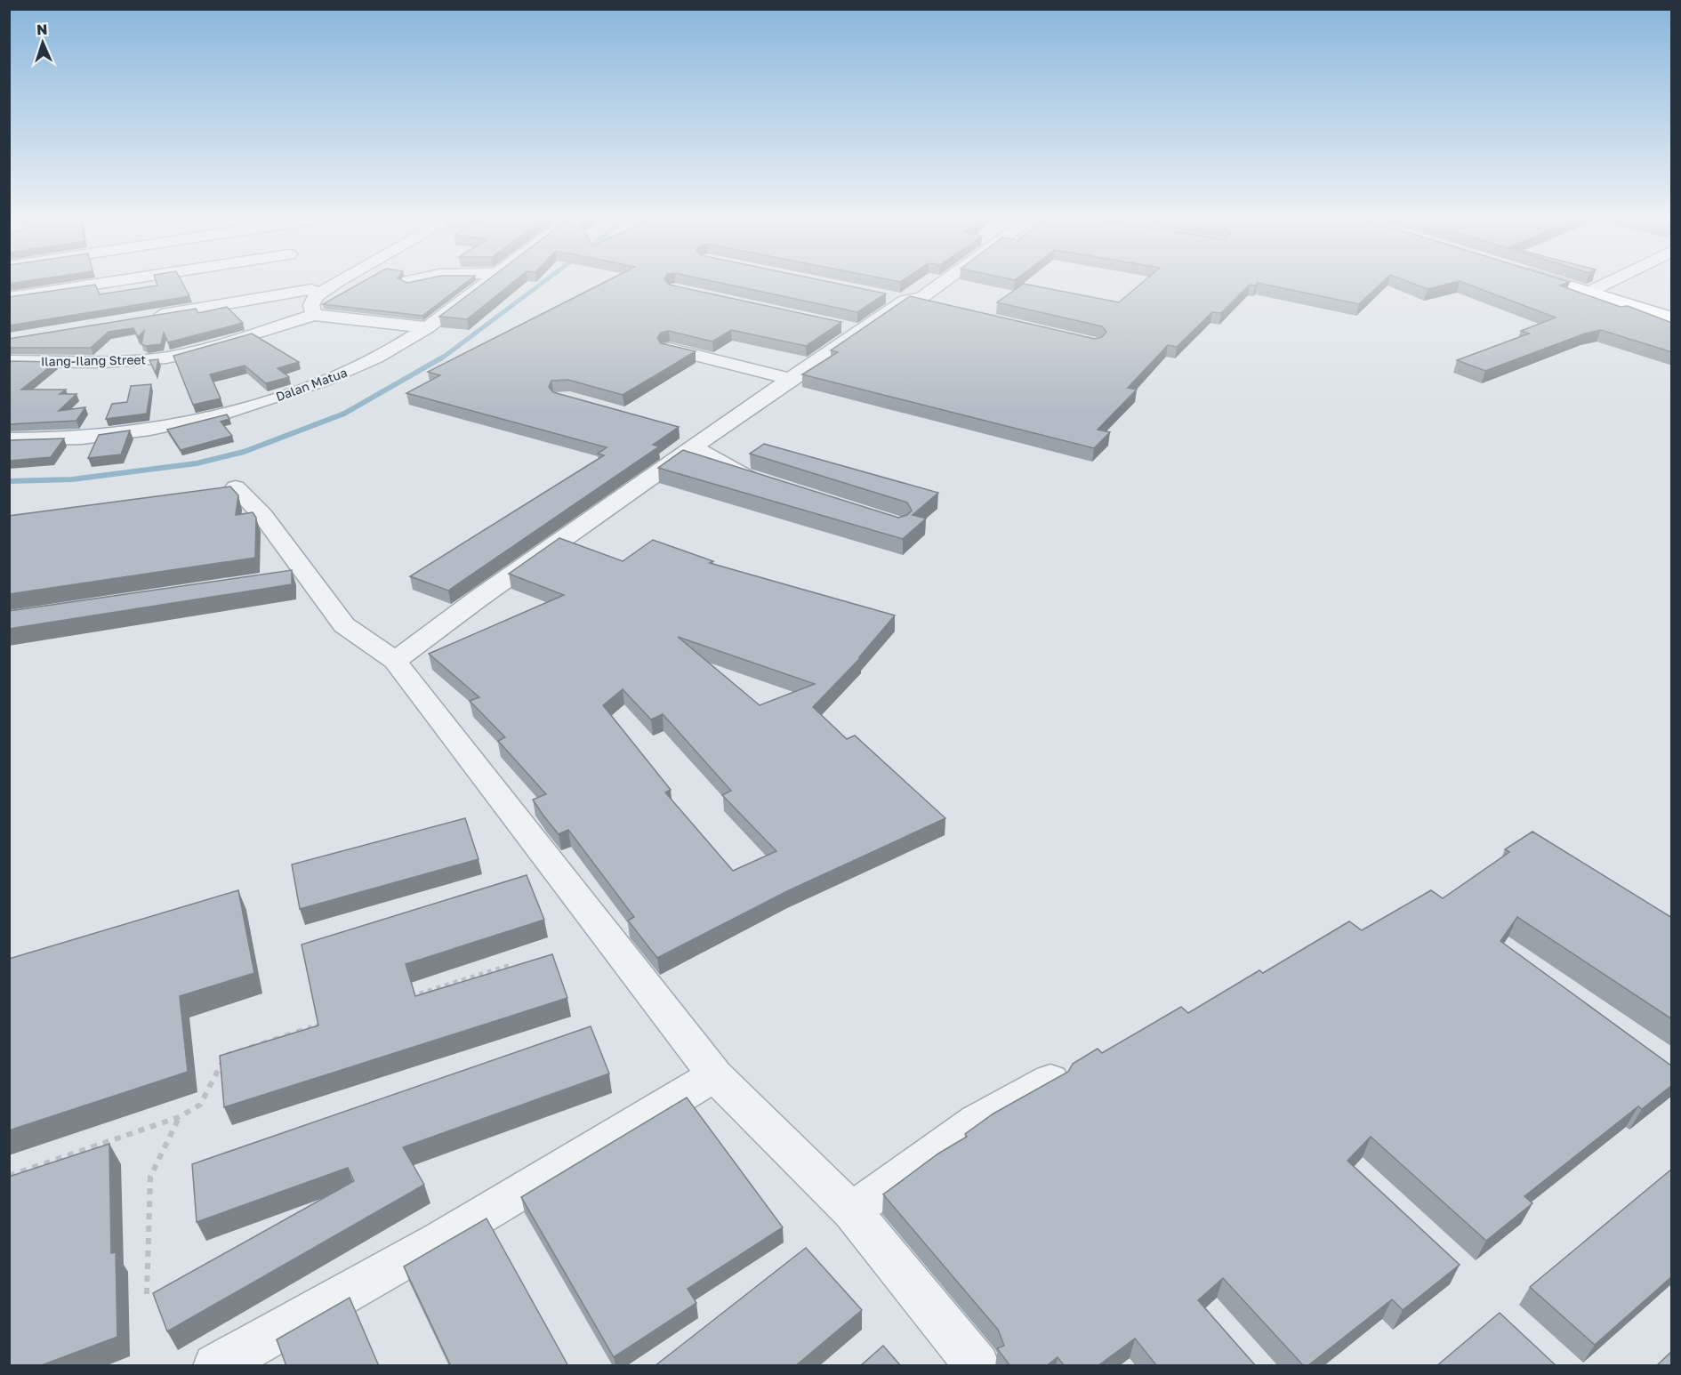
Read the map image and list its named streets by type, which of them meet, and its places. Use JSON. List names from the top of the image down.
{
  "streets": {
    "street": ["Ilang-Ilang Street", "Dalan Matua"]
  },
  "crossings": [
    ["Ilang-Ilang Street", "Dalan Matua"]
  ],
  "north": "top"
}
